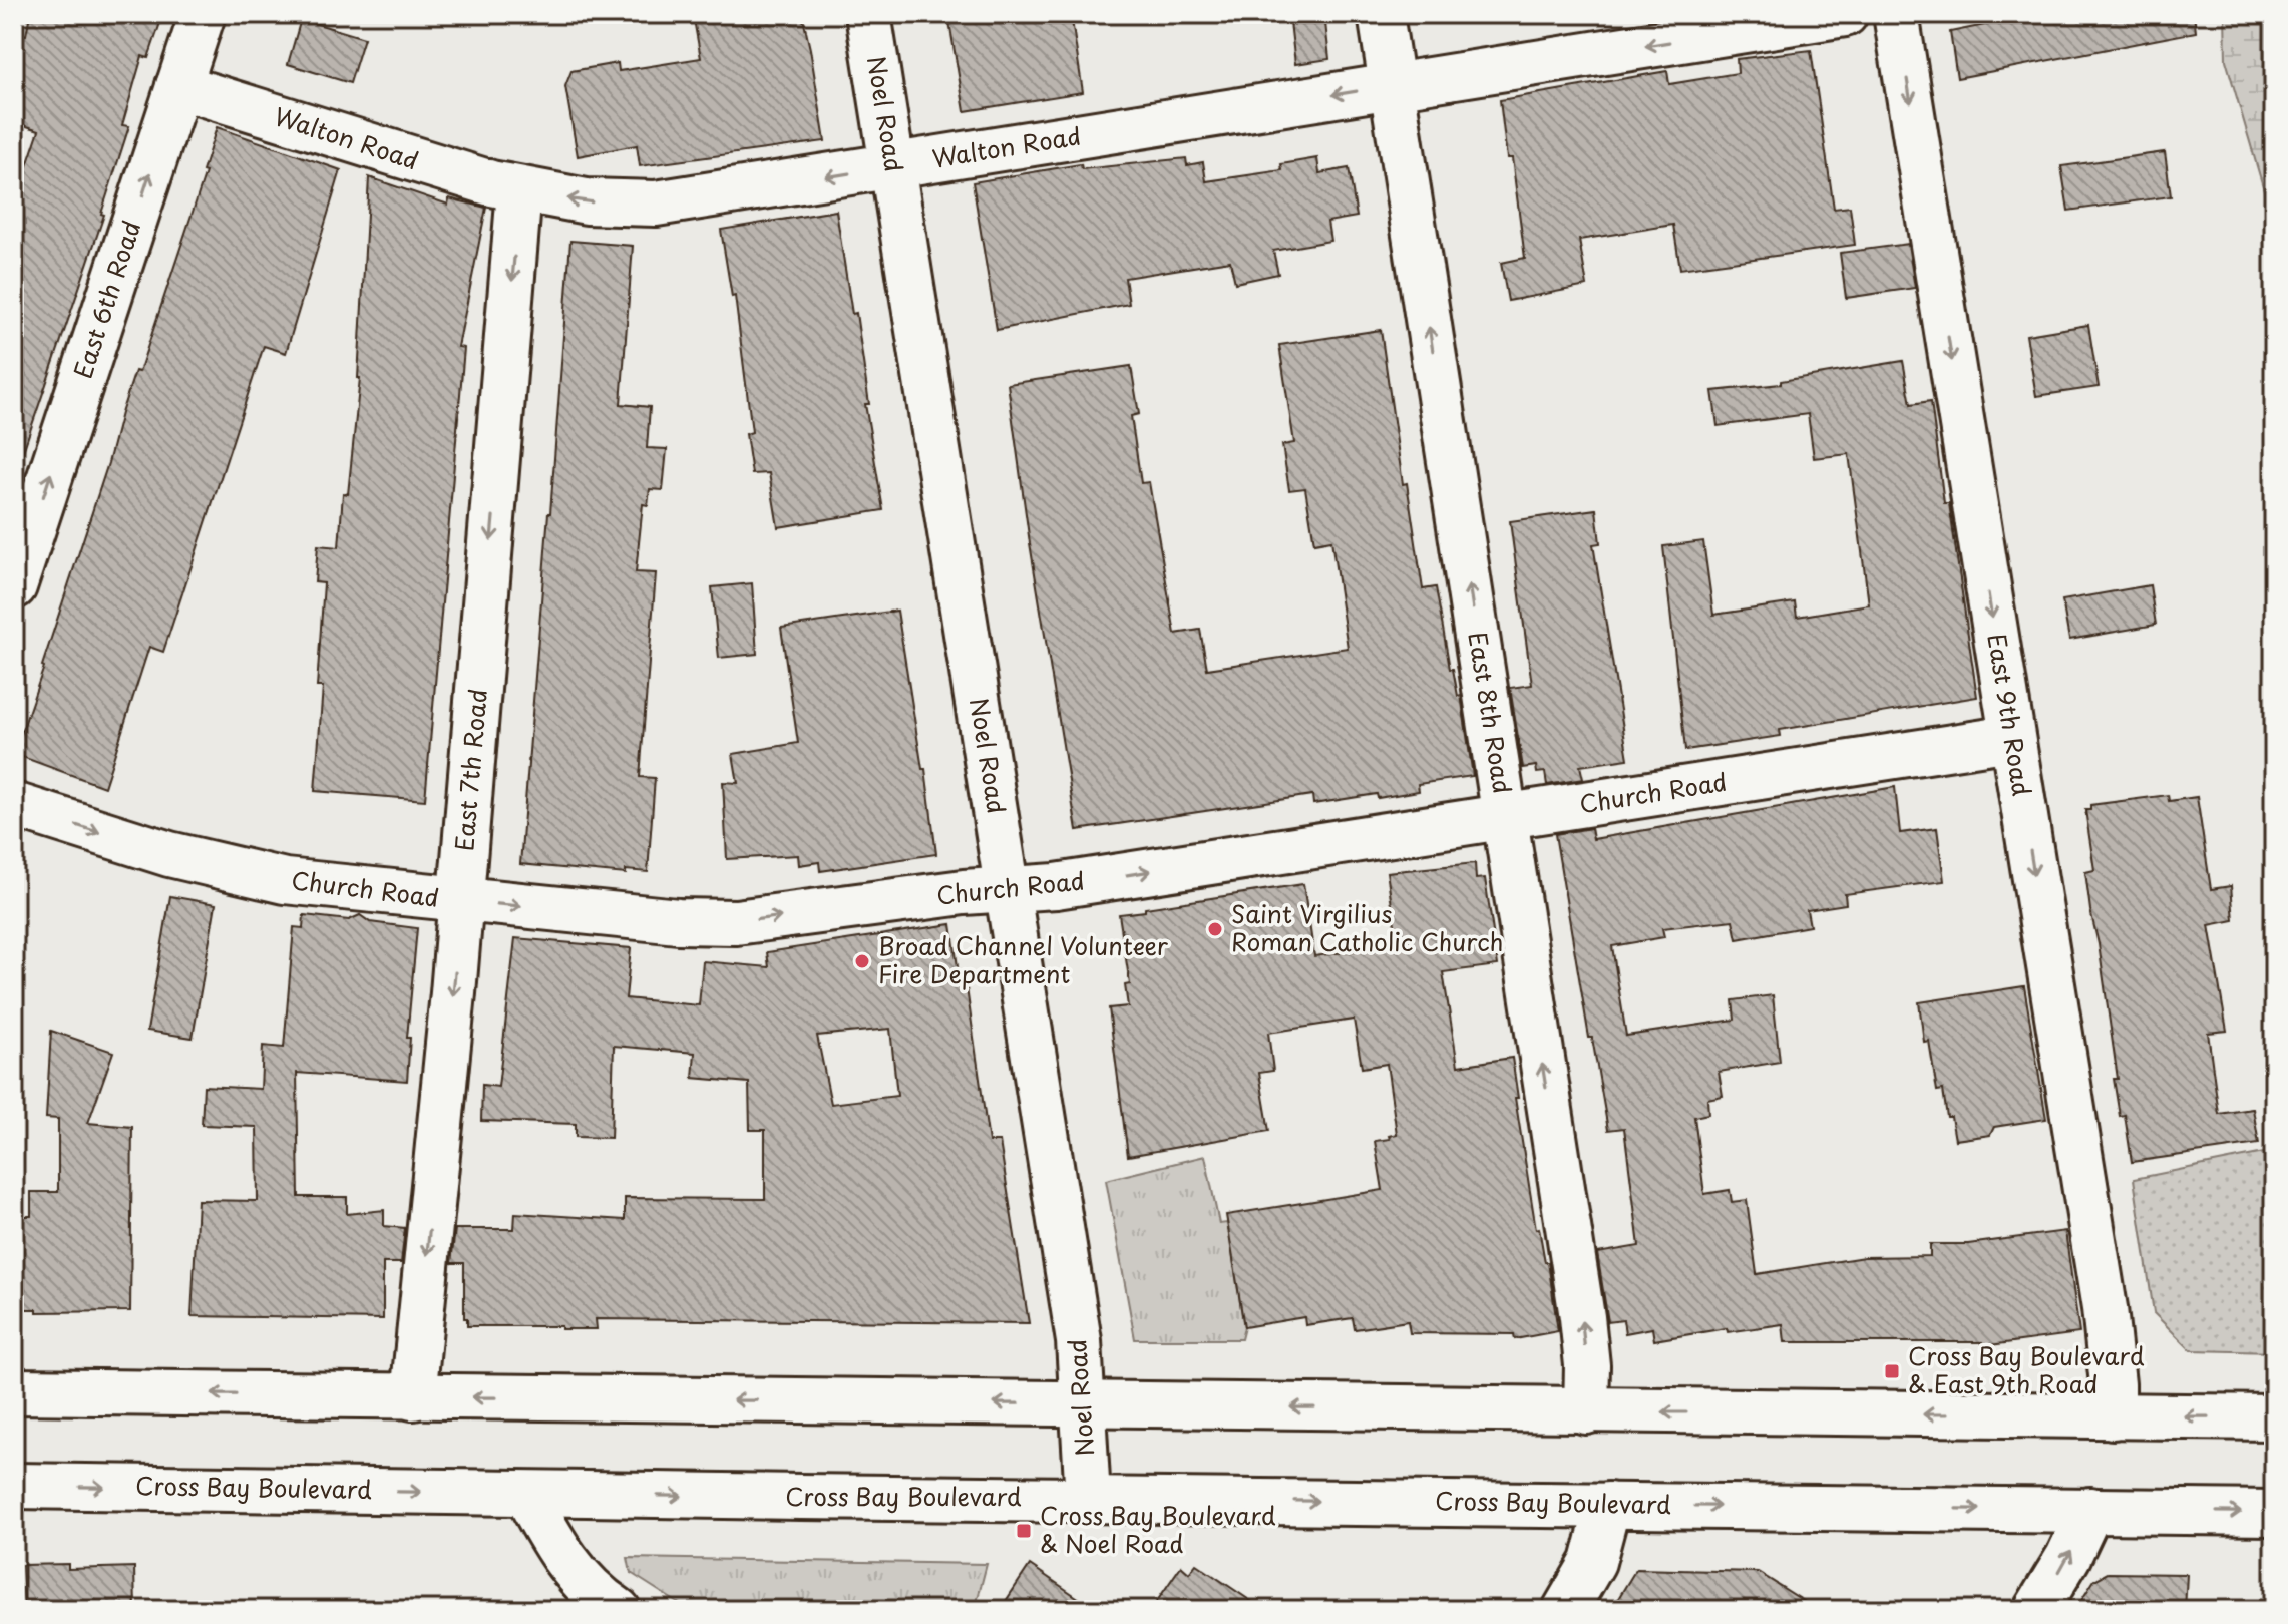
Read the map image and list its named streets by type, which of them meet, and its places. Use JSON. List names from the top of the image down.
{
  "streets": {
    "street": [
      "Noel Road",
      "Walton Road",
      "East 6th Road",
      "East 8th Road",
      "East 9th Road",
      "East 7th Road",
      "Church Road",
      "Cross Bay Boulevard"
    ]
  },
  "crossings": [
    ["Noel Road", "Walton Road"],
    ["Noel Road", "Church Road"],
    ["Noel Road", "Cross Bay Boulevard"],
    ["Walton Road", "East 6th Road"],
    ["Walton Road", "East 8th Road"],
    ["Walton Road", "East 7th Road"],
    ["East 8th Road", "Church Road"],
    ["East 9th Road", "Church Road"],
    ["East 7th Road", "Church Road"]
  ],
  "one_way": [
    "Walton Road",
    "East 6th Road",
    "East 8th Road",
    "East 9th Road",
    "East 7th Road",
    "Church Road"
  ],
  "places": {
    "other": ["Saint Virgilius Roman Catholic Church", "Broad Channel Volunteer Fire Department"],
    "transit": ["Cross Bay Boulevard & East 9th Road", "Cross Bay Boulevard & Noel Road"]
  }
}
